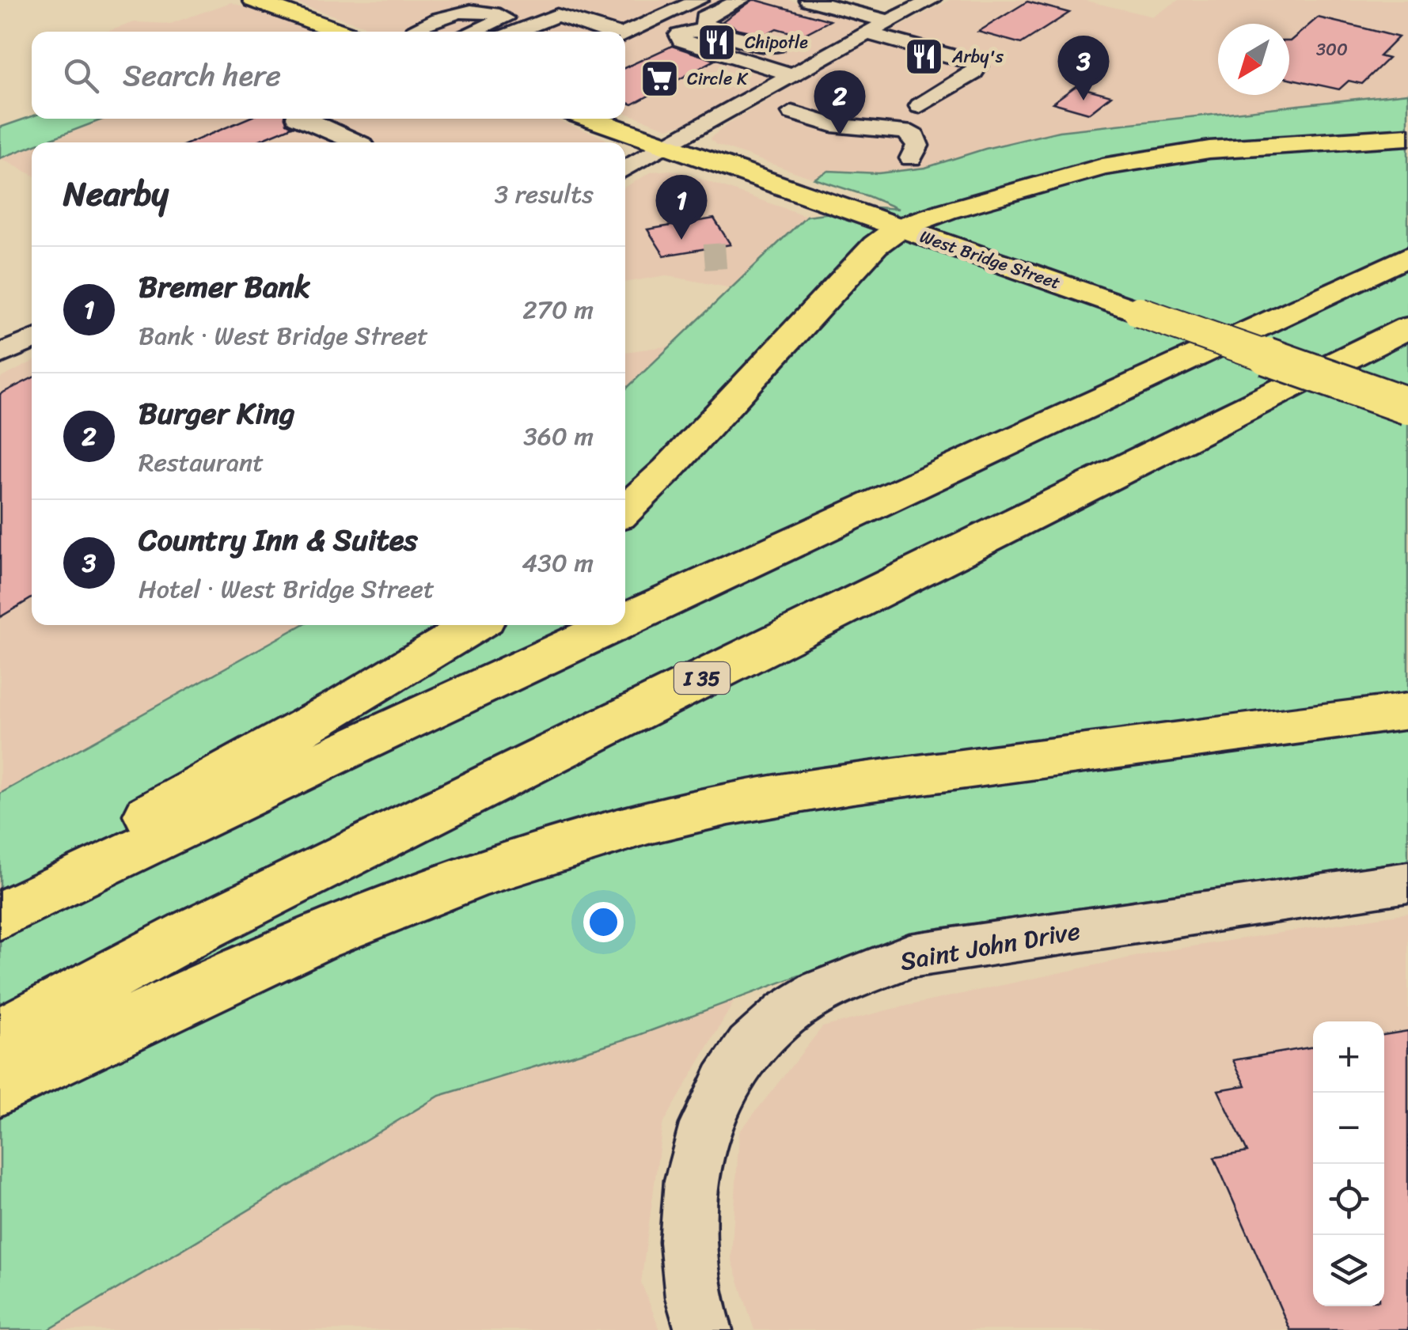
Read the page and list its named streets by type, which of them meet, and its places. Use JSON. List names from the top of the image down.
{
  "streets": {
    "main road": ["West Bridge Street", "I 35"],
    "street": ["Saint John Drive"]
  },
  "places": {
    "restaurant": ["Chipotle", "Arby's"],
    "supermarket": ["Circle K"]
  },
  "house_numbers": ["300"],
  "north": "bottom left",
  "page": {
    "search": "Search here",
    "pins": ["3", "2", "1"],
    "heading": ["Nearby", "3 results"],
    "list": [
      {
        "mark": "1",
        "name": "Bremer Bank",
        "note": "Bank · West Bridge Street",
        "value": "270 m"
      },
      {
        "mark": "2",
        "name": "Burger King",
        "note": "Restaurant",
        "value": "360 m"
      },
      {
        "mark": "3",
        "name": "Country Inn & Suites",
        "note": "Hotel · West Bridge Street",
        "value": "430 m"
      }
    ],
    "map_buttons": ["+", "−"]
  }
}
